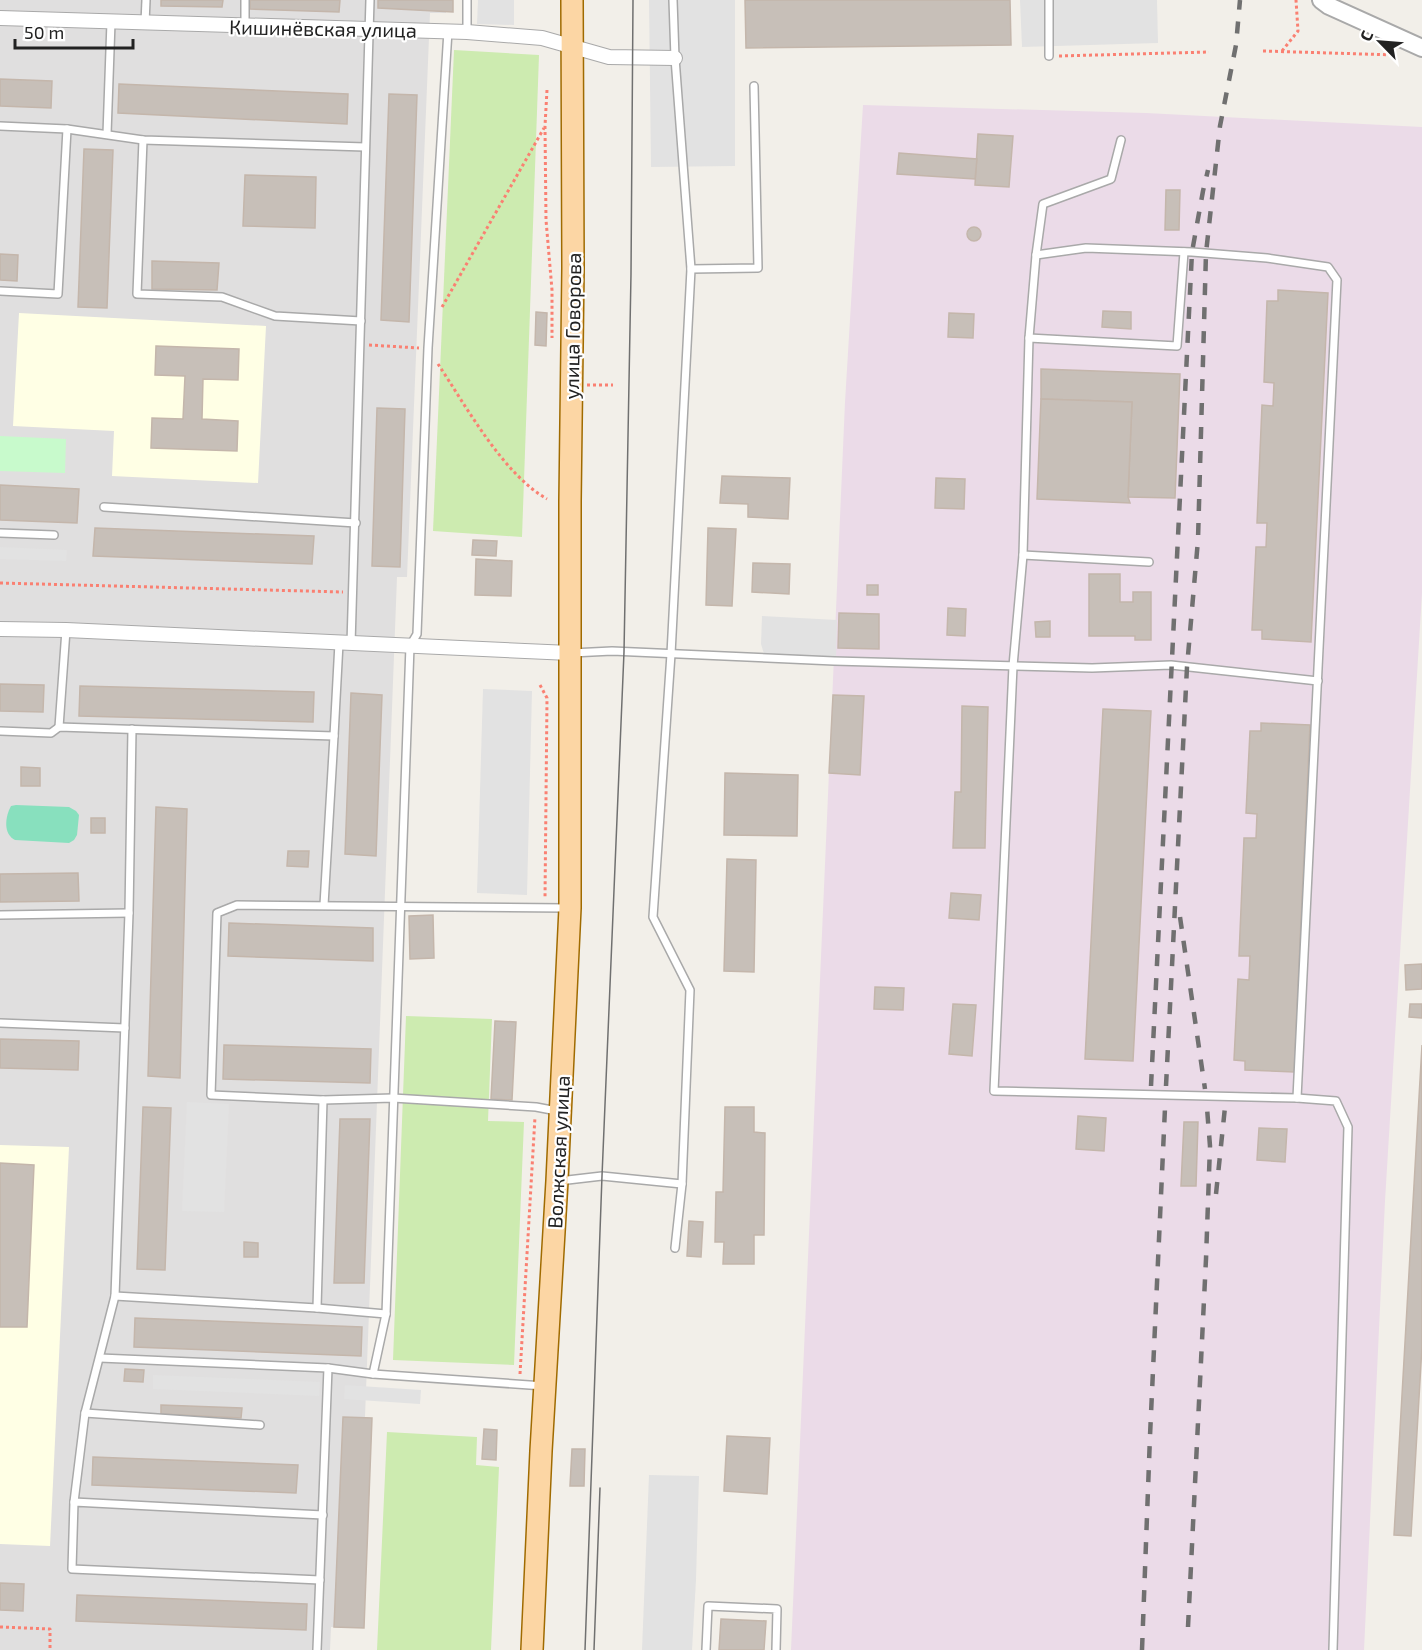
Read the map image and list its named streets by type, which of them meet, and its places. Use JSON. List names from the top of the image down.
{
  "streets": {
    "main road": ["улица Говорова", "Волжская улица"],
    "street": ["Кишинёвская улица"]
  },
  "crossings": [
    ["Кишинёвская улица", "улица Говорова"],
    ["улица Говорова", "Волжская улица"]
  ],
  "scale_bar": "50 m",
  "north": "top left"
}
